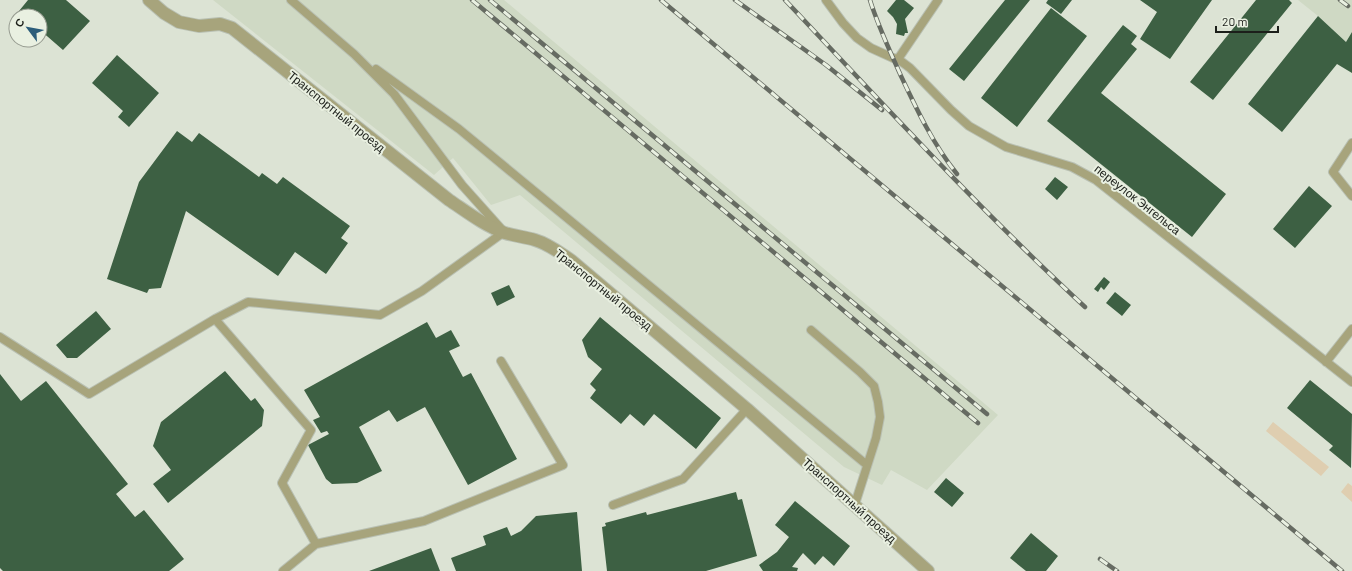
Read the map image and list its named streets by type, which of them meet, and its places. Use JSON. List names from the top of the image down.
{
  "streets": {
    "street": ["Транспортный проезд"],
    "lane": ["переулок Энгельса"]
  },
  "scale_bar": "20 m",
  "north": "top left"
}
